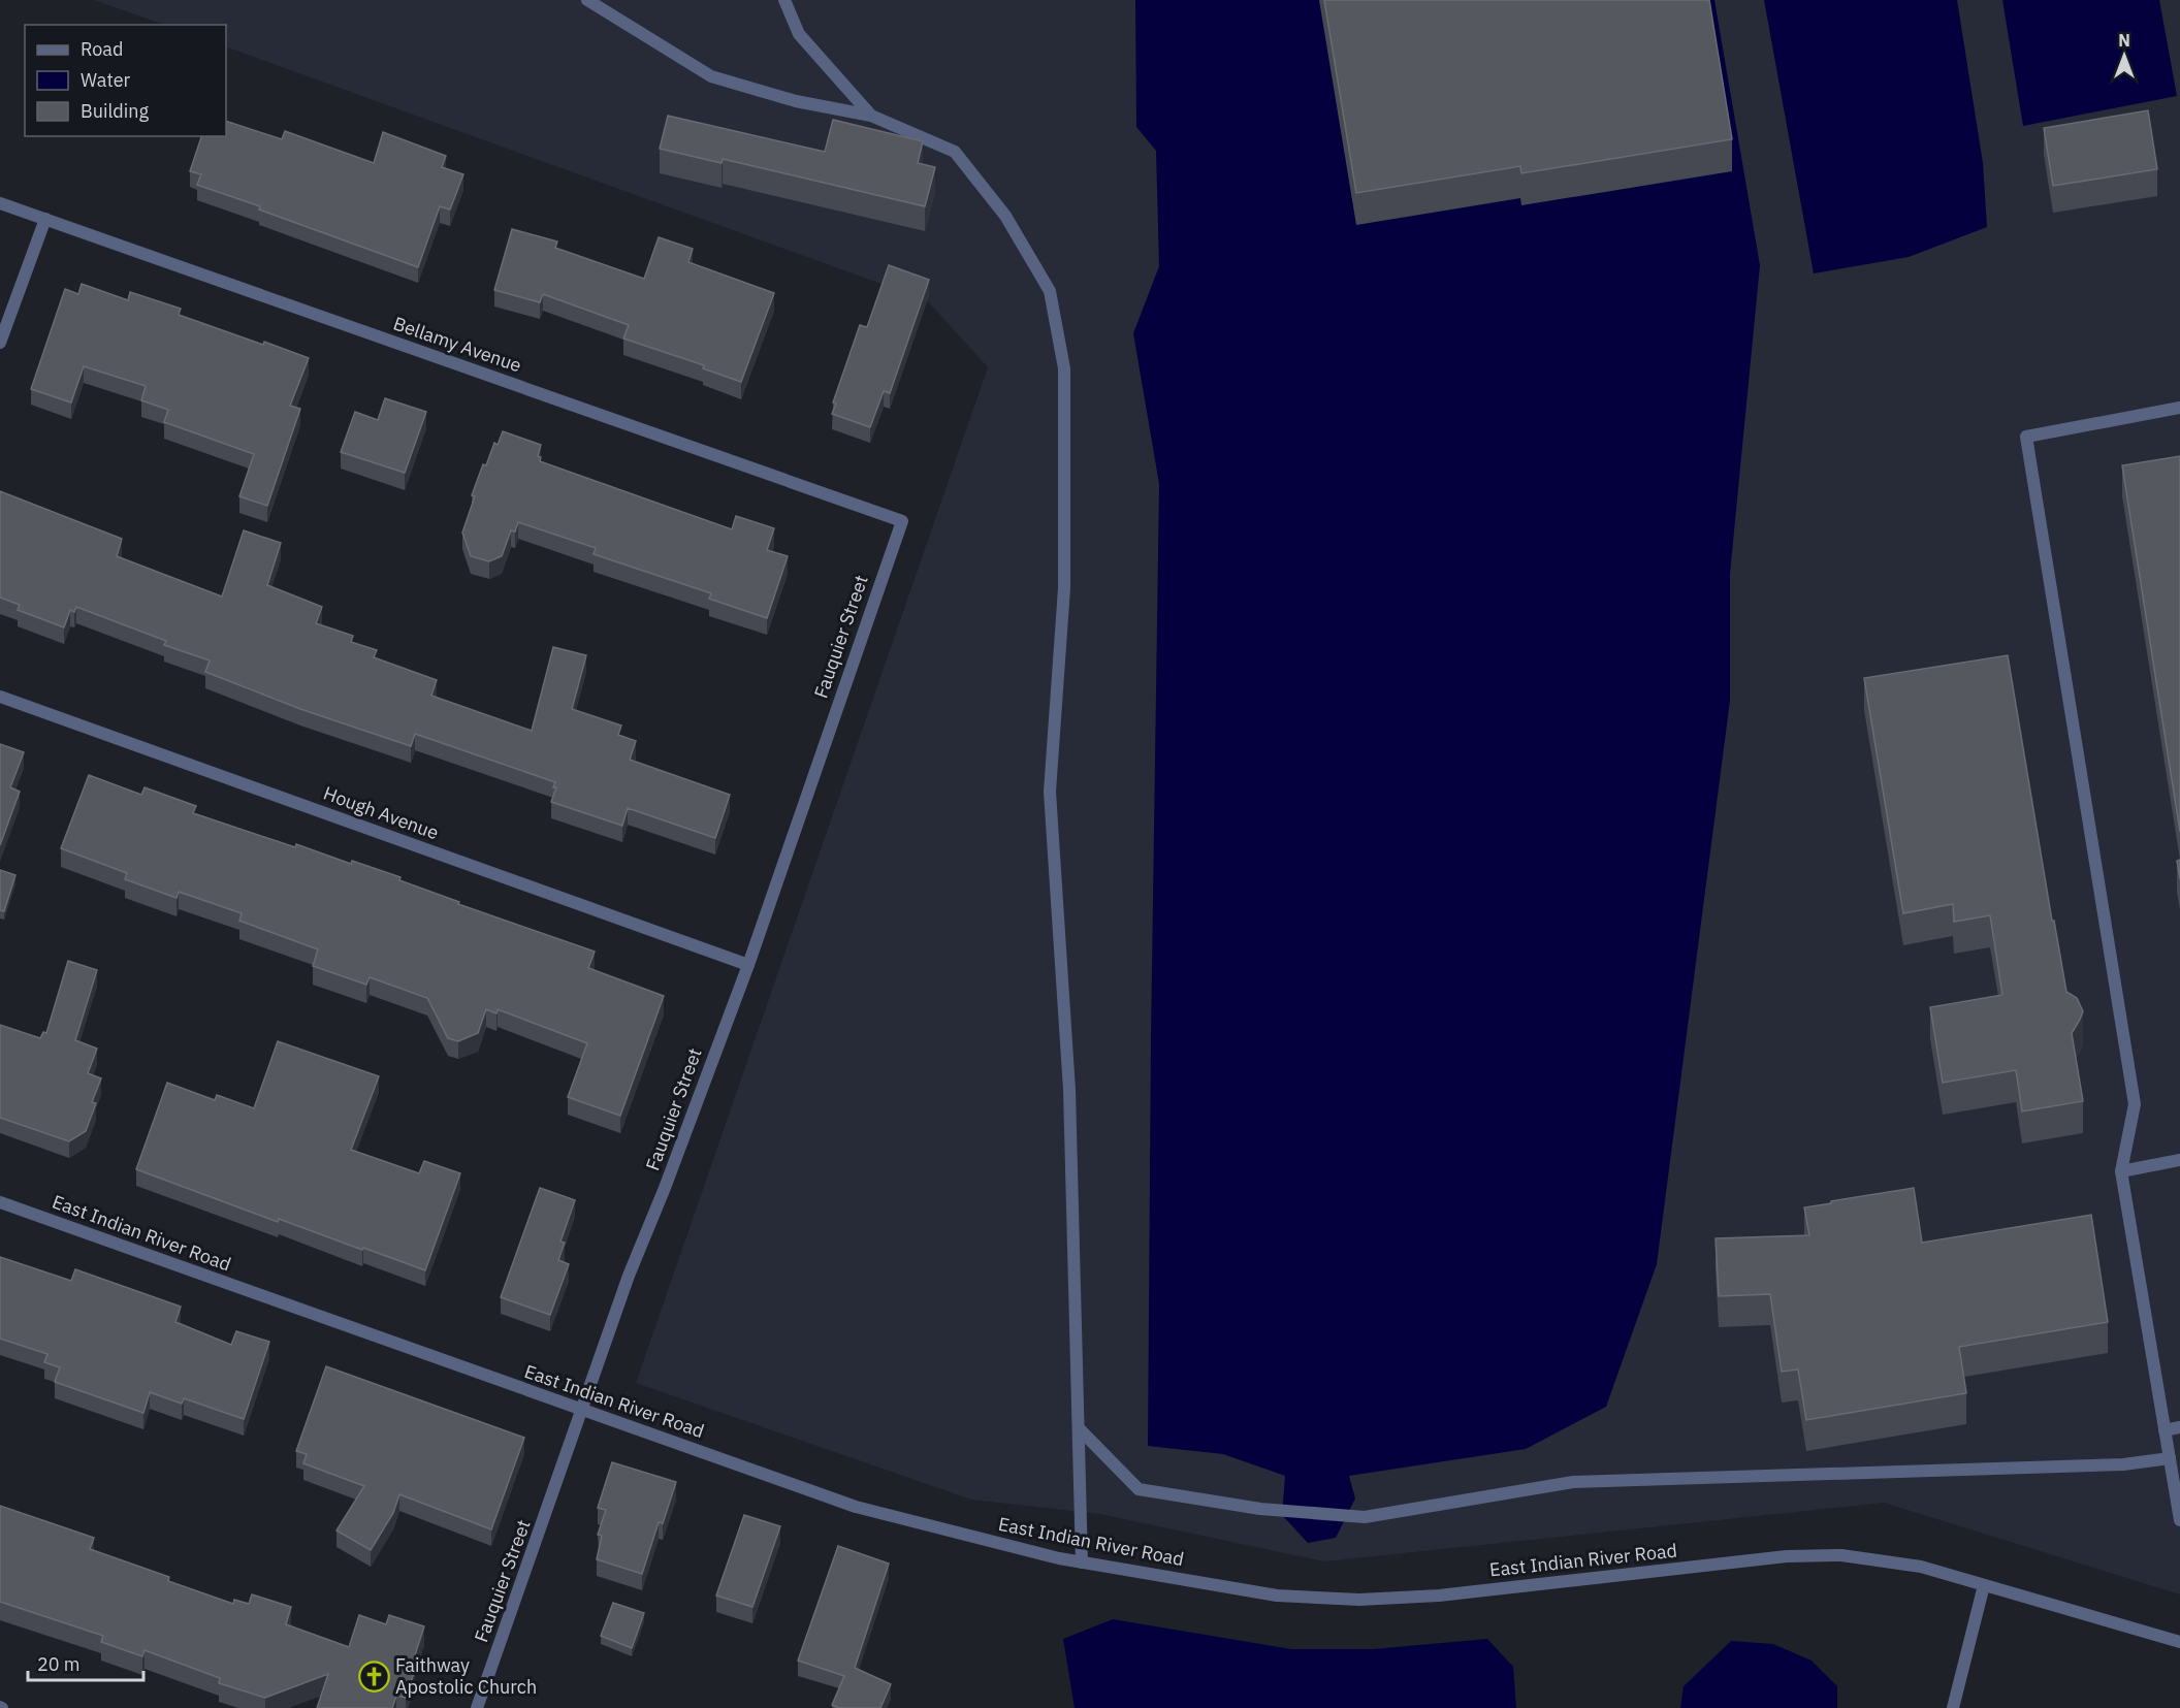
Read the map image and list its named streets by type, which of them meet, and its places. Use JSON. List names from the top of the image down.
{
  "streets": {
    "street": [
      "Bellamy Avenue",
      "Fauquier Street",
      "Hough Avenue",
      "East Indian River Road"
    ]
  },
  "crossings": [
    ["Bellamy Avenue", "Fauquier Street"],
    ["Fauquier Street", "Hough Avenue"],
    ["Fauquier Street", "East Indian River Road"]
  ],
  "places": {
    "church": ["Faithway Apostolic Church"]
  },
  "legend": ["Road", "Water", "Building"],
  "scale_bar": "20 m",
  "north": "top"
}
